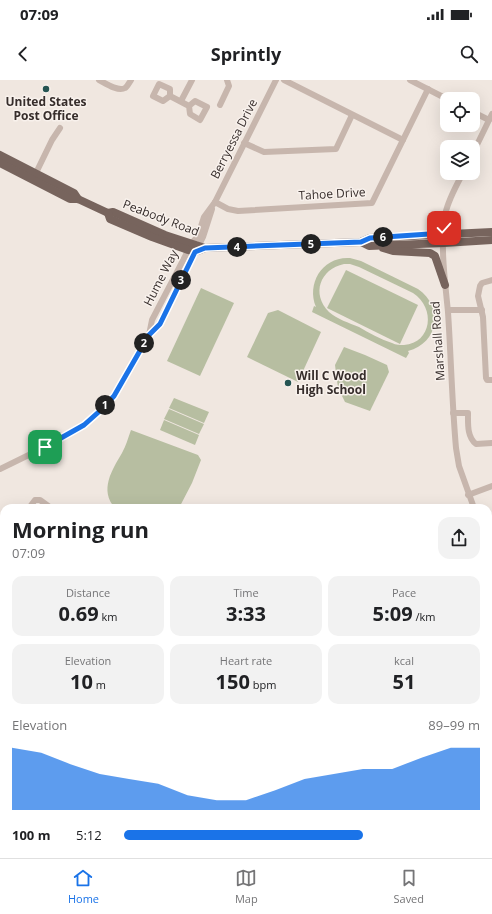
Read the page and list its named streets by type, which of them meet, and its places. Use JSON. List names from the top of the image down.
{
  "streets": {
    "main road": ["Peabody Road"],
    "street": [
      "Berryessa Drive",
      "Tahoe Drive",
      "Hume Way",
      "Marshall Road"
    ]
  },
  "crossings": [
    ["Berryessa Drive", "Tahoe Drive"],
    ["Berryessa Drive", "Hume Way"],
    ["Peabody Road", "Hume Way"],
    ["Peabody Road", "Marshall Road"]
  ],
  "places": ["United States Post Office", "Will C Wood High School"],
  "page": {
    "status": "07:09",
    "header": "Sprintly",
    "pins": [
      "6",
      "5",
      "4",
      "3",
      "2",
      "1"
    ],
    "heading": ["Morning run", "07:09"],
    "stats": [
      ["Distance", "0.69 km"],
      ["Time", "3:33"],
      ["Pace", "5:09 /km"],
      ["Elevation", "10 m"],
      ["Heart rate", "150 bpm"],
      ["kcal", "51"]
    ],
    "chart": ["Elevation", "89–99 m"],
    "list": [
      {
        "name": "100 m",
        "note": "5:12"
      }
    ],
    "tabs": ["Home", "Map", "Saved"]
  }
}
